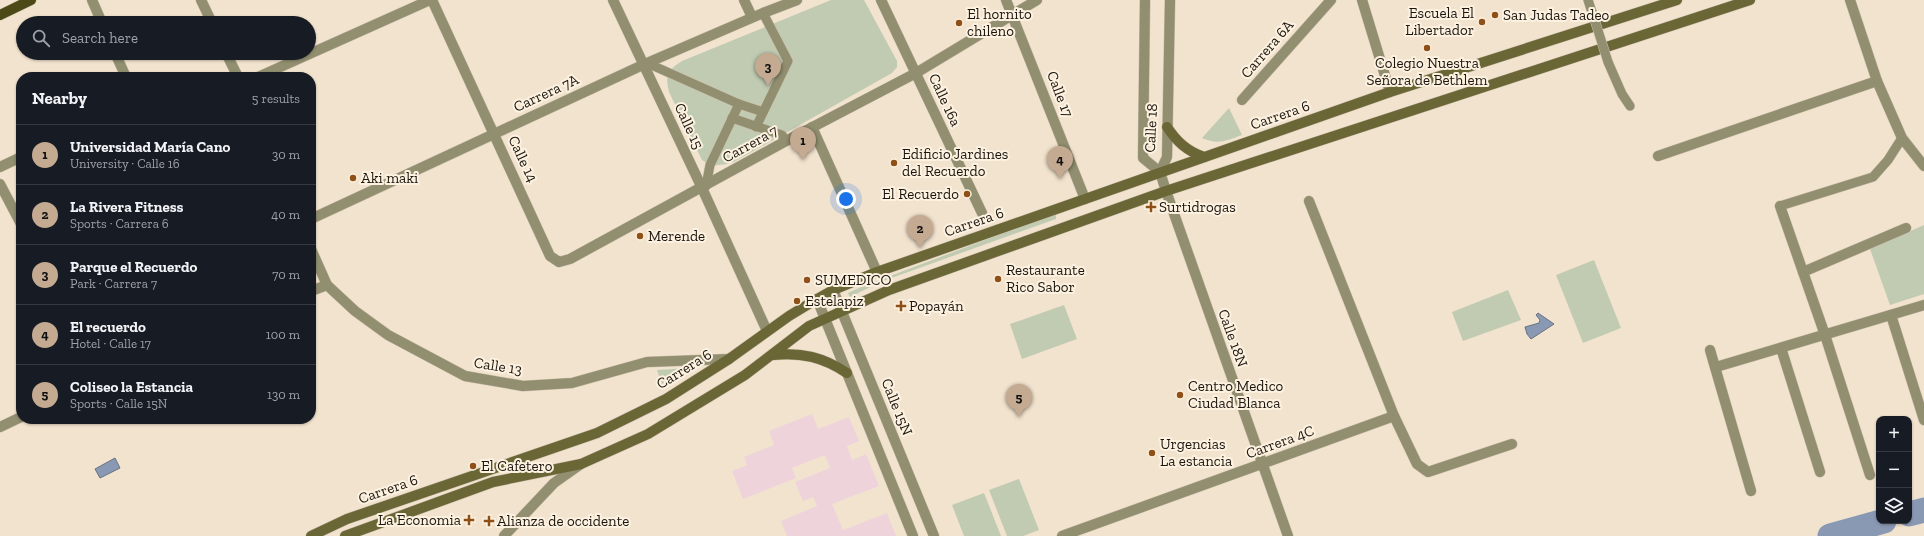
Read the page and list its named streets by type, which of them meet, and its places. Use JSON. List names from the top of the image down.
{
  "streets": {
    "main road": ["Carrera 6"],
    "street": [
      "Carrera 6A",
      "Carrera 7A",
      "Calle 17",
      "Calle 16a",
      "Calle 15",
      "Calle 18",
      "Carrera 7",
      "Calle 14",
      "Calle 18N",
      "Calle 13",
      "Calle 15N",
      "Carrera 4C"
    ]
  },
  "crossings": [
    ["Carrera 7A", "Calle 15"],
    ["Carrera 7A", "Calle 14"],
    ["Calle 17", "Carrera 6"],
    ["Calle 17", "Carrera 7"],
    ["Calle 16a", "Carrera 7"],
    ["Carrera 6", "Calle 15"],
    ["Carrera 6", "Calle 18"],
    ["Carrera 6", "Calle 18N"],
    ["Carrera 6", "Calle 13"],
    ["Carrera 6", "Calle 15N"],
    ["Calle 15", "Carrera 7"],
    ["Calle 18", "Calle 18N"],
    ["Carrera 7", "Calle 14"],
    ["Calle 18N", "Carrera 4C"]
  ],
  "places": {
    "other": [
      "San Judas Tadeo",
      "Escuela El Libertador",
      "El hornito chileno",
      "Colegio Nuestra Señora de Bethlem",
      "Edificio Jardines del Recuerdo",
      "Aki maki",
      "El Recuerdo",
      "Merende",
      "Restaurante Rico Sabor",
      "SUMEDICO",
      "Estelapiz",
      "Centro Medico Ciudad Blanca",
      "Urgencias La estancia",
      "El Cafetero"
    ],
    "health": [
      "Surtidrogas",
      "Popayán",
      "La Economia",
      "Alianza de occidente"
    ]
  },
  "page": {
    "search": "Search here",
    "pins": [
      "3",
      "1",
      "4",
      "2",
      "5"
    ],
    "heading": ["Nearby", "5 results"],
    "list": [
      {
        "mark": "1",
        "name": "Universidad María Cano",
        "note": "University · Calle 16",
        "value": "30 m"
      },
      {
        "mark": "2",
        "name": "La Rivera Fitness",
        "note": "Sports · Carrera 6",
        "value": "40 m"
      },
      {
        "mark": "3",
        "name": "Parque el Recuerdo",
        "note": "Park · Carrera 7",
        "value": "70 m"
      },
      {
        "mark": "4",
        "name": "El recuerdo",
        "note": "Hotel · Calle 17",
        "value": "100 m"
      },
      {
        "mark": "5",
        "name": "Coliseo la Estancia",
        "note": "Sports · Calle 15N",
        "value": "130 m"
      }
    ],
    "map_buttons": ["+", "−"]
  }
}
